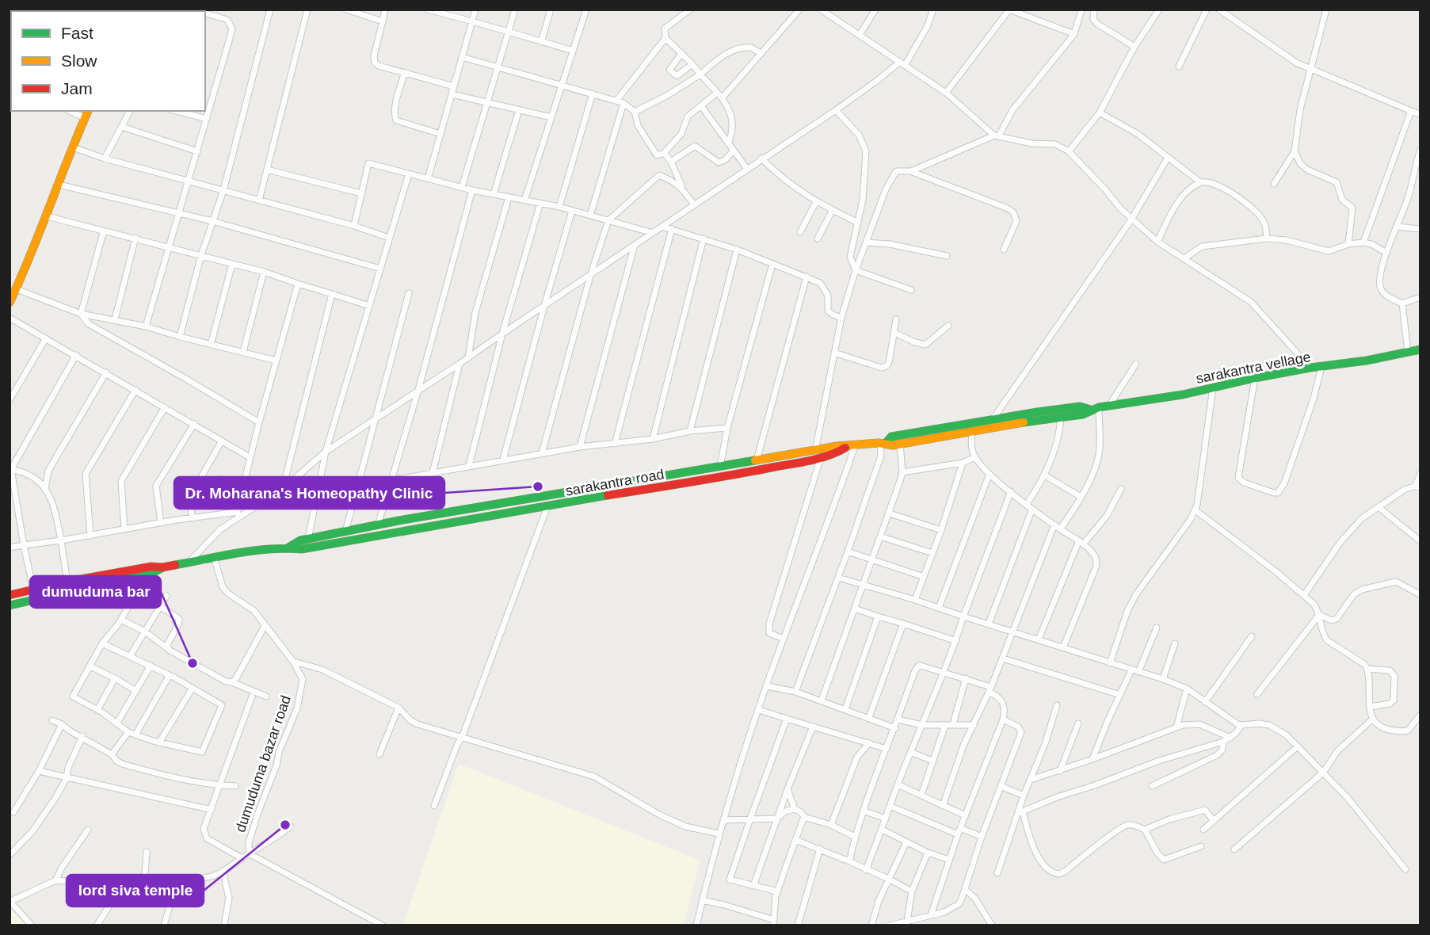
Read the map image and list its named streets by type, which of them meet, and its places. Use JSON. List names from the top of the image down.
{
  "streets": {
    "street": ["sarakantra vellage", "sarakantra road", "dumuduma bazar road"]
  },
  "crossings": [
    ["sarakantra vellage", "sarakantra road"],
    ["sarakantra road", "dumuduma bazar road"]
  ],
  "places": ["Dr. Moharana's Homeopathy Clinic", "dumuduma bar", "lord siva temple"],
  "legend": ["Fast", "Slow", "Jam"]
}
